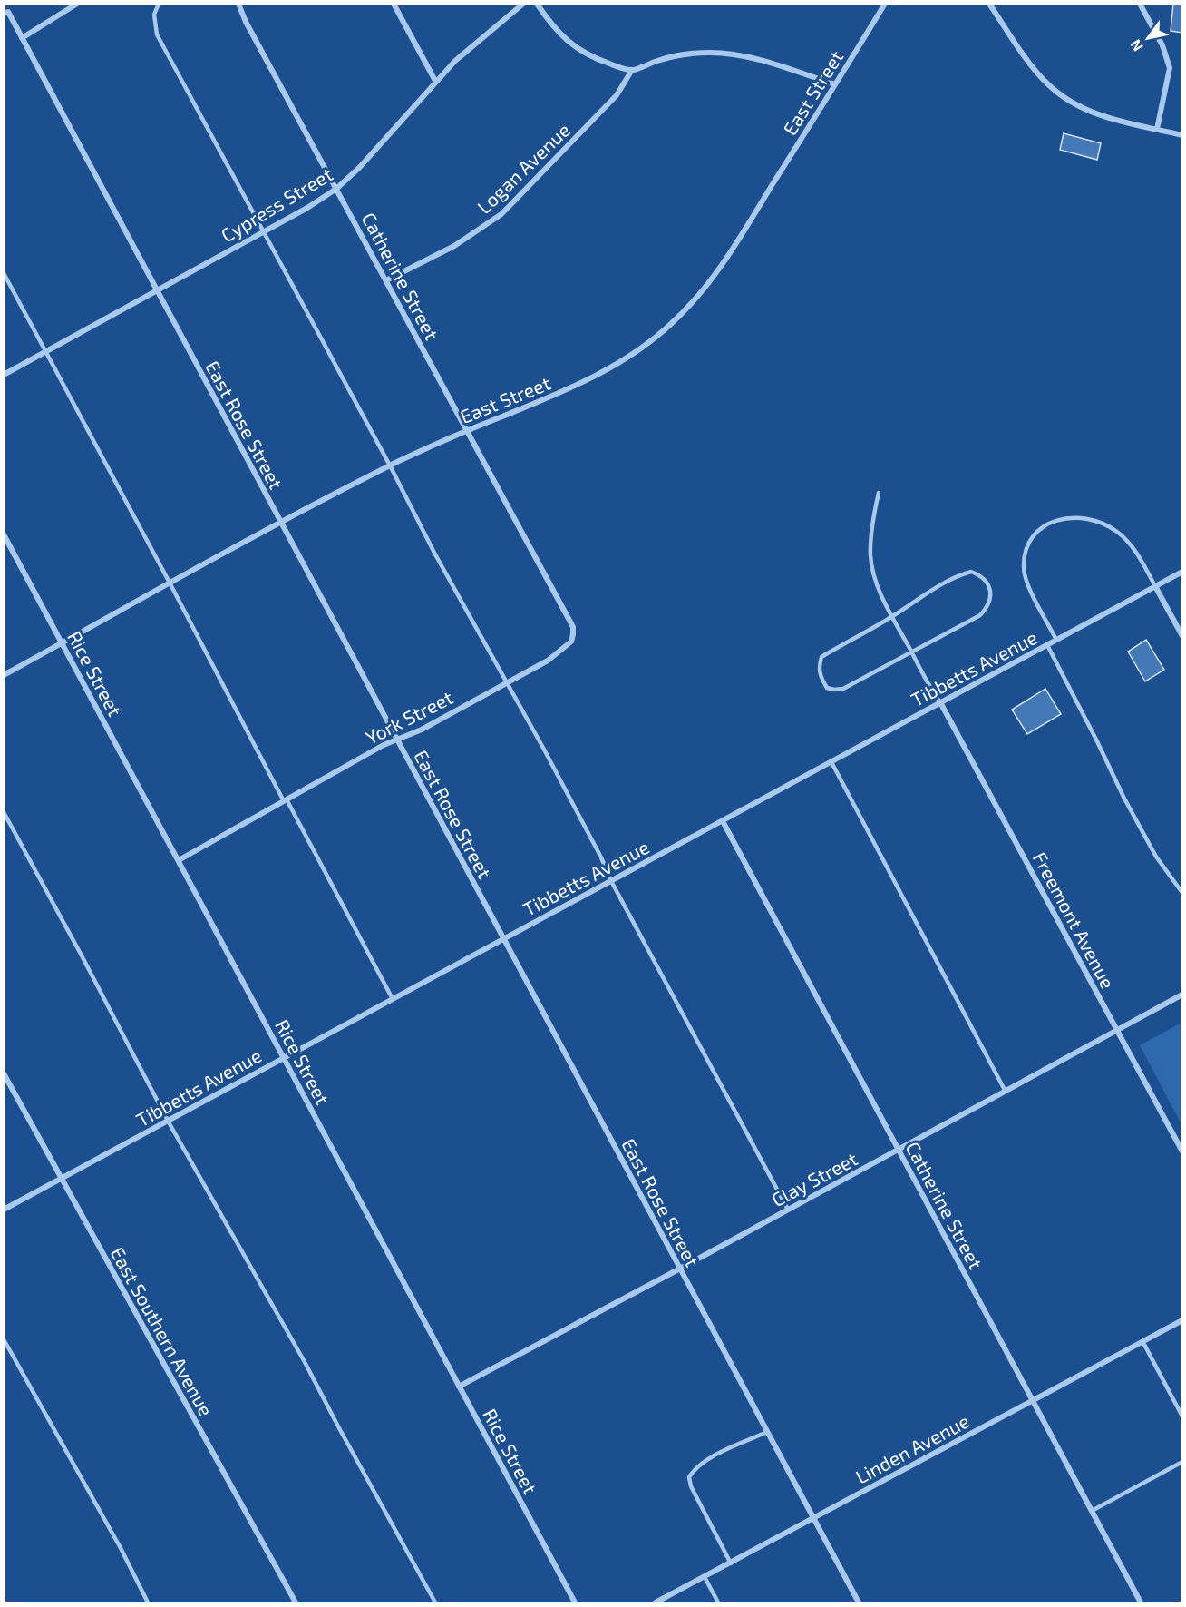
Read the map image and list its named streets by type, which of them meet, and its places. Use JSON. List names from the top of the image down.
{
  "streets": {
    "street": [
      "East Street",
      "Logan Avenue",
      "Cypress Street",
      "Catherine Street",
      "East Rose Street",
      "Tibbetts Avenue",
      "Rice Street",
      "York Street",
      "Freemont Avenue",
      "Clay Street",
      "East Southern Avenue",
      "Linden Avenue"
    ]
  },
  "crossings": [
    ["East Street", "Catherine Street"],
    ["East Street", "East Rose Street"],
    ["East Street", "Rice Street"],
    ["Logan Avenue", "Catherine Street"],
    ["Cypress Street", "Catherine Street"],
    ["Cypress Street", "East Rose Street"],
    ["Catherine Street", "Tibbetts Avenue"],
    ["Catherine Street", "York Street"],
    ["Catherine Street", "Clay Street"],
    ["Catherine Street", "Linden Avenue"],
    ["East Rose Street", "Tibbetts Avenue"],
    ["East Rose Street", "York Street"],
    ["East Rose Street", "Clay Street"],
    ["East Rose Street", "Linden Avenue"],
    ["Tibbetts Avenue", "Rice Street"],
    ["Tibbetts Avenue", "Freemont Avenue"],
    ["Tibbetts Avenue", "East Southern Avenue"],
    ["Rice Street", "York Street"],
    ["Rice Street", "Clay Street"],
    ["Freemont Avenue", "Clay Street"]
  ],
  "north": "bottom left"
}
